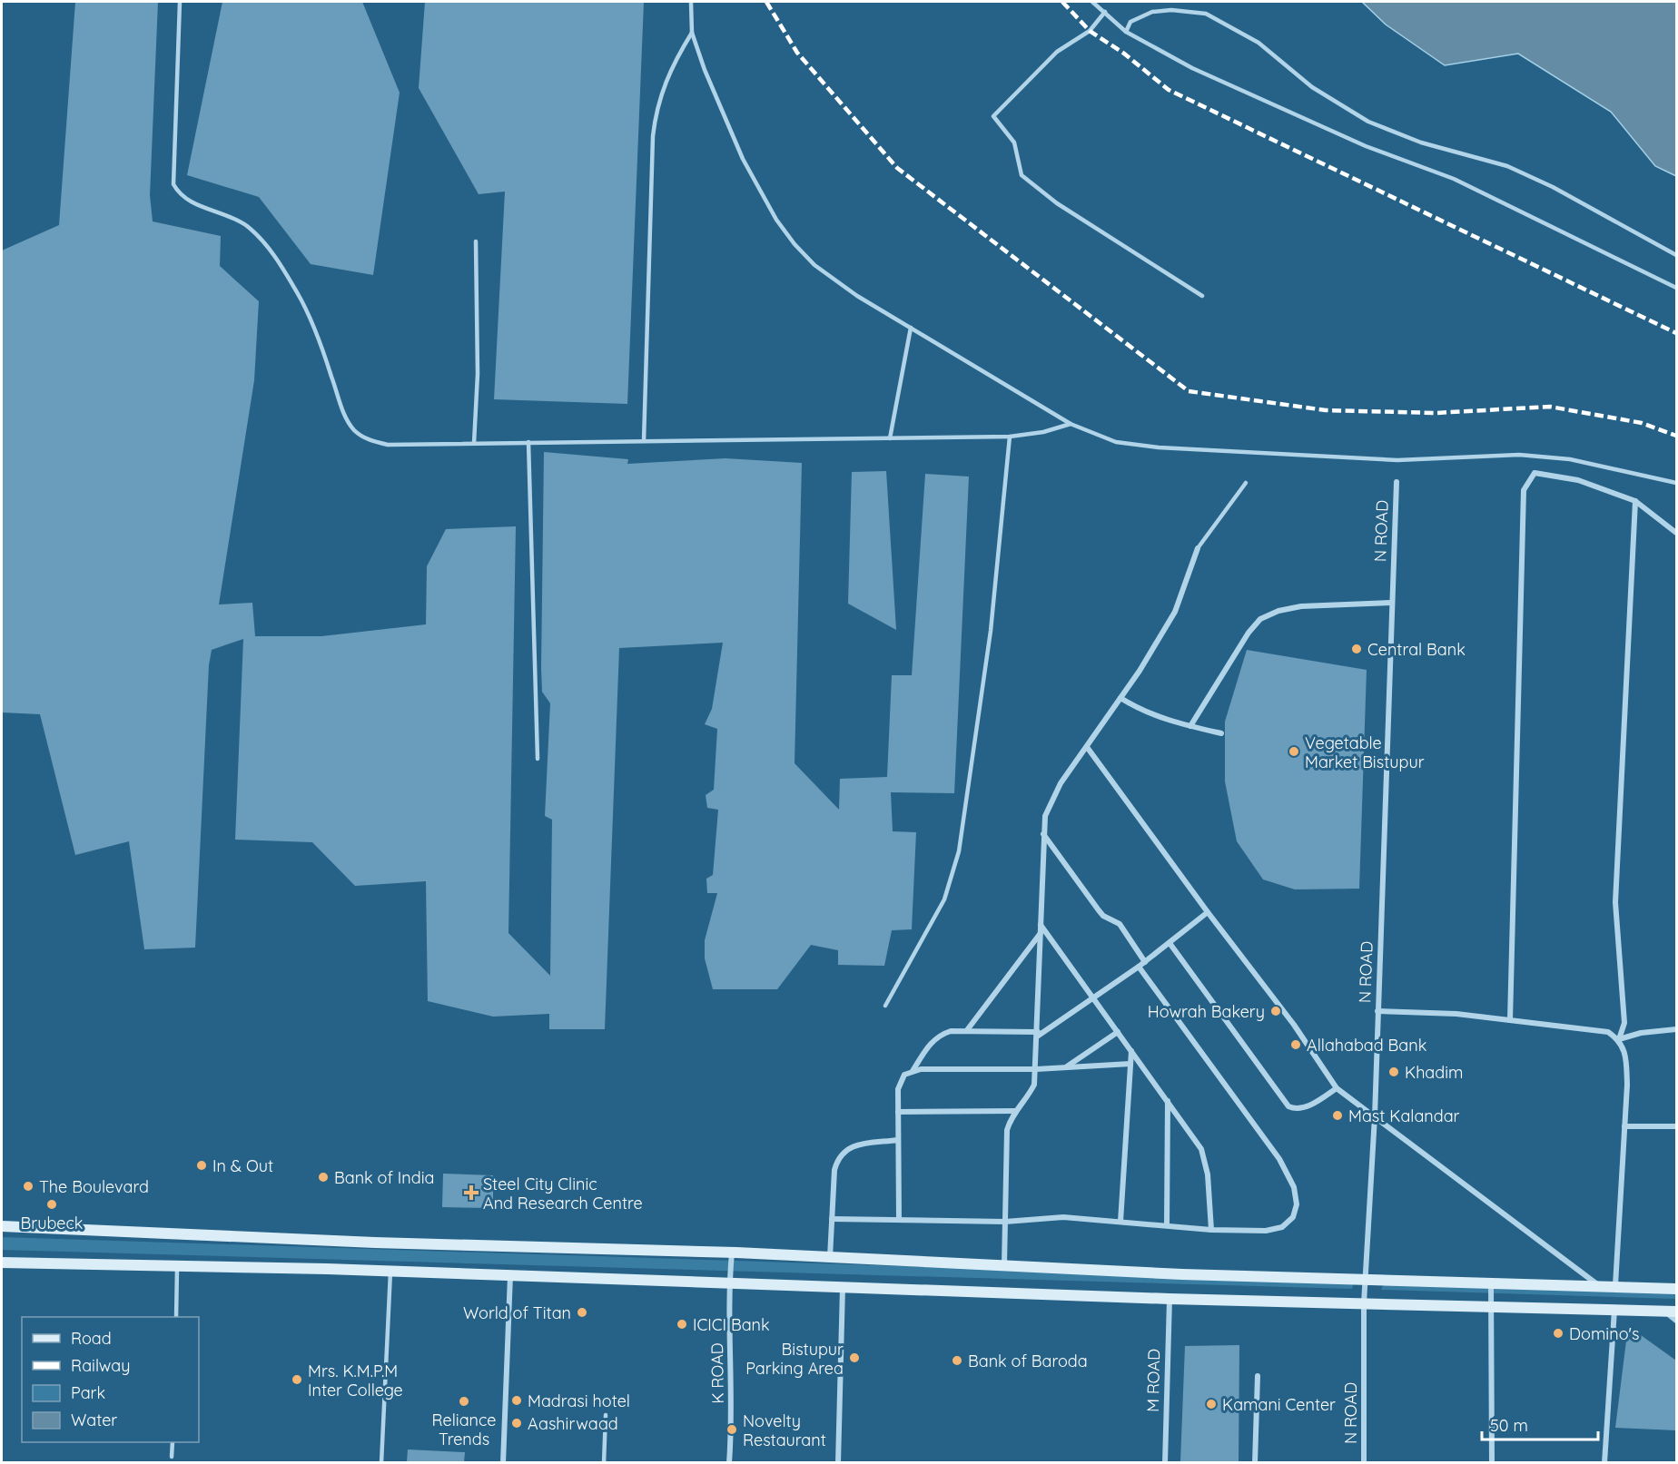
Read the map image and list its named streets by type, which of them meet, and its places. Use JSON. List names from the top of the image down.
{
  "streets": {
    "street": ["N ROAD", "K ROAD", "M ROAD"]
  },
  "places": {
    "other": [
      "Central Bank",
      "Vegetable Market Bistupur",
      "Howrah Bakery",
      "Allahabad Bank",
      "Khadim",
      "Mast Kalandar",
      "In & Out",
      "Bank of India",
      "The Boulevard",
      "Brubeck",
      "World of Titan",
      "ICICI Bank",
      "Domino's",
      "Bistupur Parking Area",
      "Bank of Baroda",
      "Mrs. K.M.P.M Inter College",
      "Madrasi hotel",
      "Reliance Trends",
      "Kamani Center",
      "Aashirwaad",
      "Novelty Restaurant"
    ],
    "health": ["Steel City Clinic And Research Centre"]
  },
  "legend": [
    "Road",
    "Railway",
    "Park",
    "Water"
  ],
  "scale_bar": "50 m"
}
